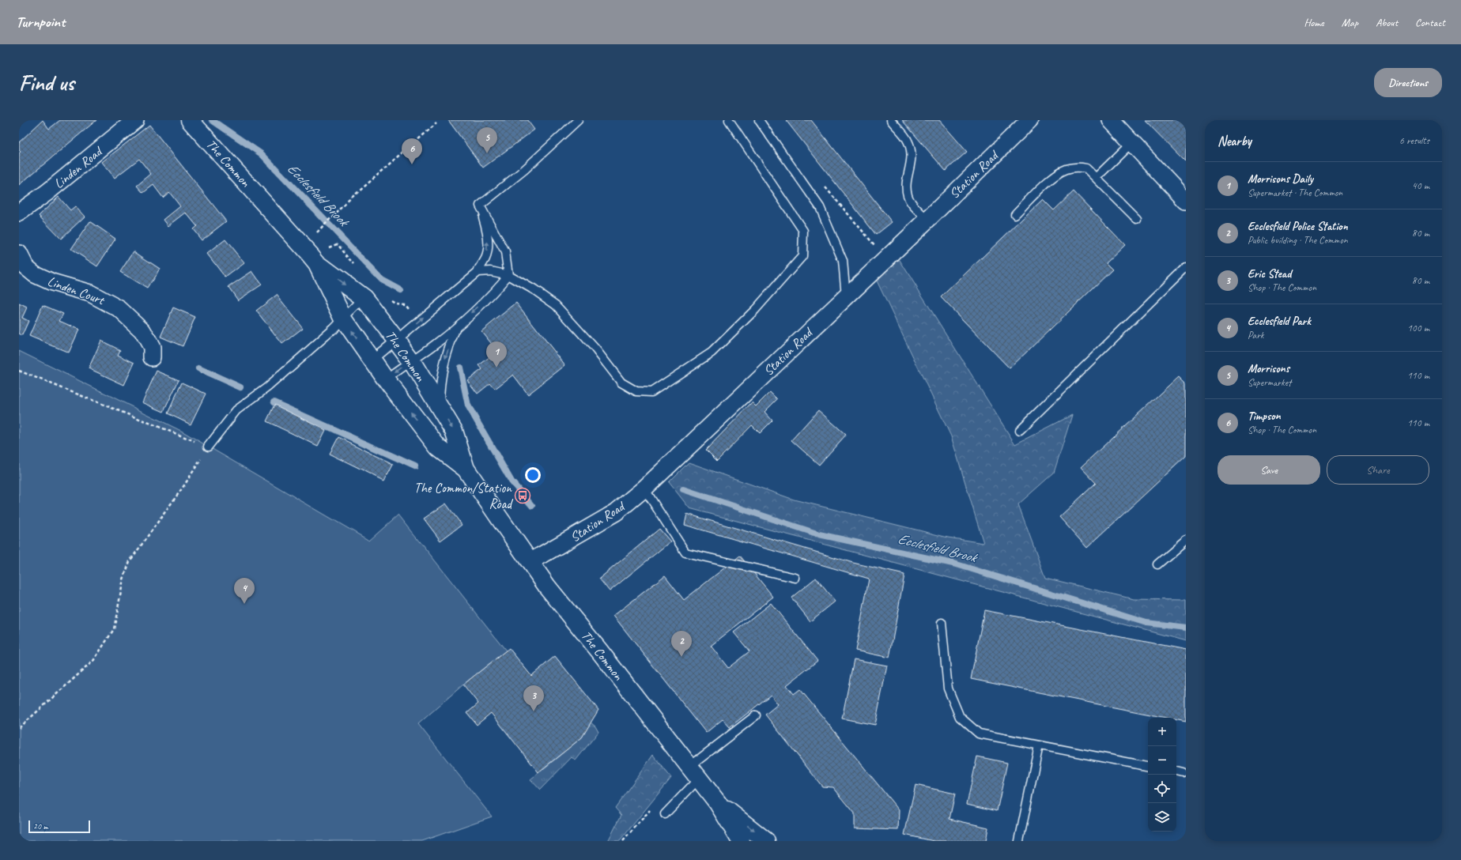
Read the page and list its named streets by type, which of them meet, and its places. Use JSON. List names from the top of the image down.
{
  "streets": {
    "main road": ["The Common"],
    "street": ["Linden Road", "Station Road", "Linden Court"]
  },
  "crossings": [
    ["The Common", "Station Road"]
  ],
  "water": ["Ecclesfield Brook"],
  "places": {
    "bus stop": ["The Common/Station Road"]
  },
  "scale_bar": "20 m",
  "page": {
    "header": "Turnpoint",
    "nav": [
      "Home",
      "Map",
      "About",
      "Contact"
    ],
    "buttons": [
      "Directions",
      ["Save", "Share"]
    ],
    "title": "Find us",
    "heading": ["Nearby", "6 results"],
    "pins": [
      "5",
      "6",
      "1",
      "4",
      "2",
      "3"
    ],
    "list": [
      {
        "mark": "1",
        "name": "Morrisons Daily",
        "note": "Supermarket · The Common",
        "value": "40 m"
      },
      {
        "mark": "2",
        "name": "Ecclesfield Police Station",
        "note": "Public building · The Common",
        "value": "80 m"
      },
      {
        "mark": "3",
        "name": "Eric Stead",
        "note": "Shop · The Common",
        "value": "80 m"
      },
      {
        "mark": "4",
        "name": "Ecclesfield Park",
        "note": "Park",
        "value": "100 m"
      },
      {
        "mark": "5",
        "name": "Morrisons",
        "note": "Supermarket",
        "value": "110 m"
      },
      {
        "mark": "6",
        "name": "Timpson",
        "note": "Shop · The Common",
        "value": "110 m"
      }
    ],
    "map_buttons": ["+", "−"],
    "scale": "20 m"
  }
}
